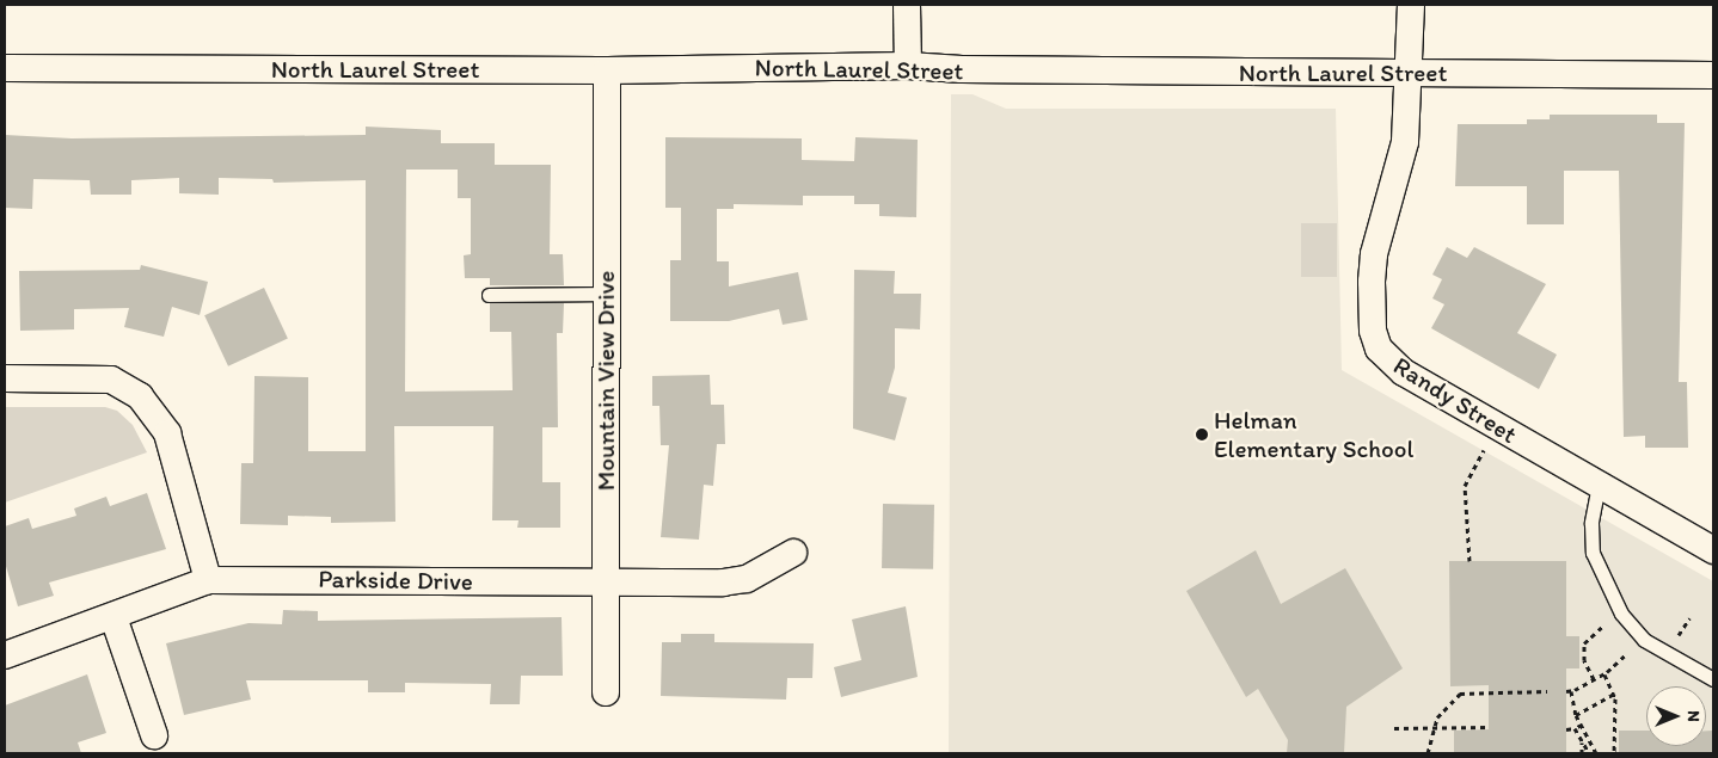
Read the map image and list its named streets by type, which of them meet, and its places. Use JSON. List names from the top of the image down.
{
  "streets": {
    "street": [
      "North Laurel Street",
      "Mountain View Drive",
      "Randy Street",
      "Parkside Drive"
    ]
  },
  "crossings": [
    ["North Laurel Street", "Mountain View Drive"],
    ["North Laurel Street", "Randy Street"],
    ["Mountain View Drive", "Parkside Drive"]
  ],
  "places": ["Helman Elementary School"],
  "north": "right"
}
